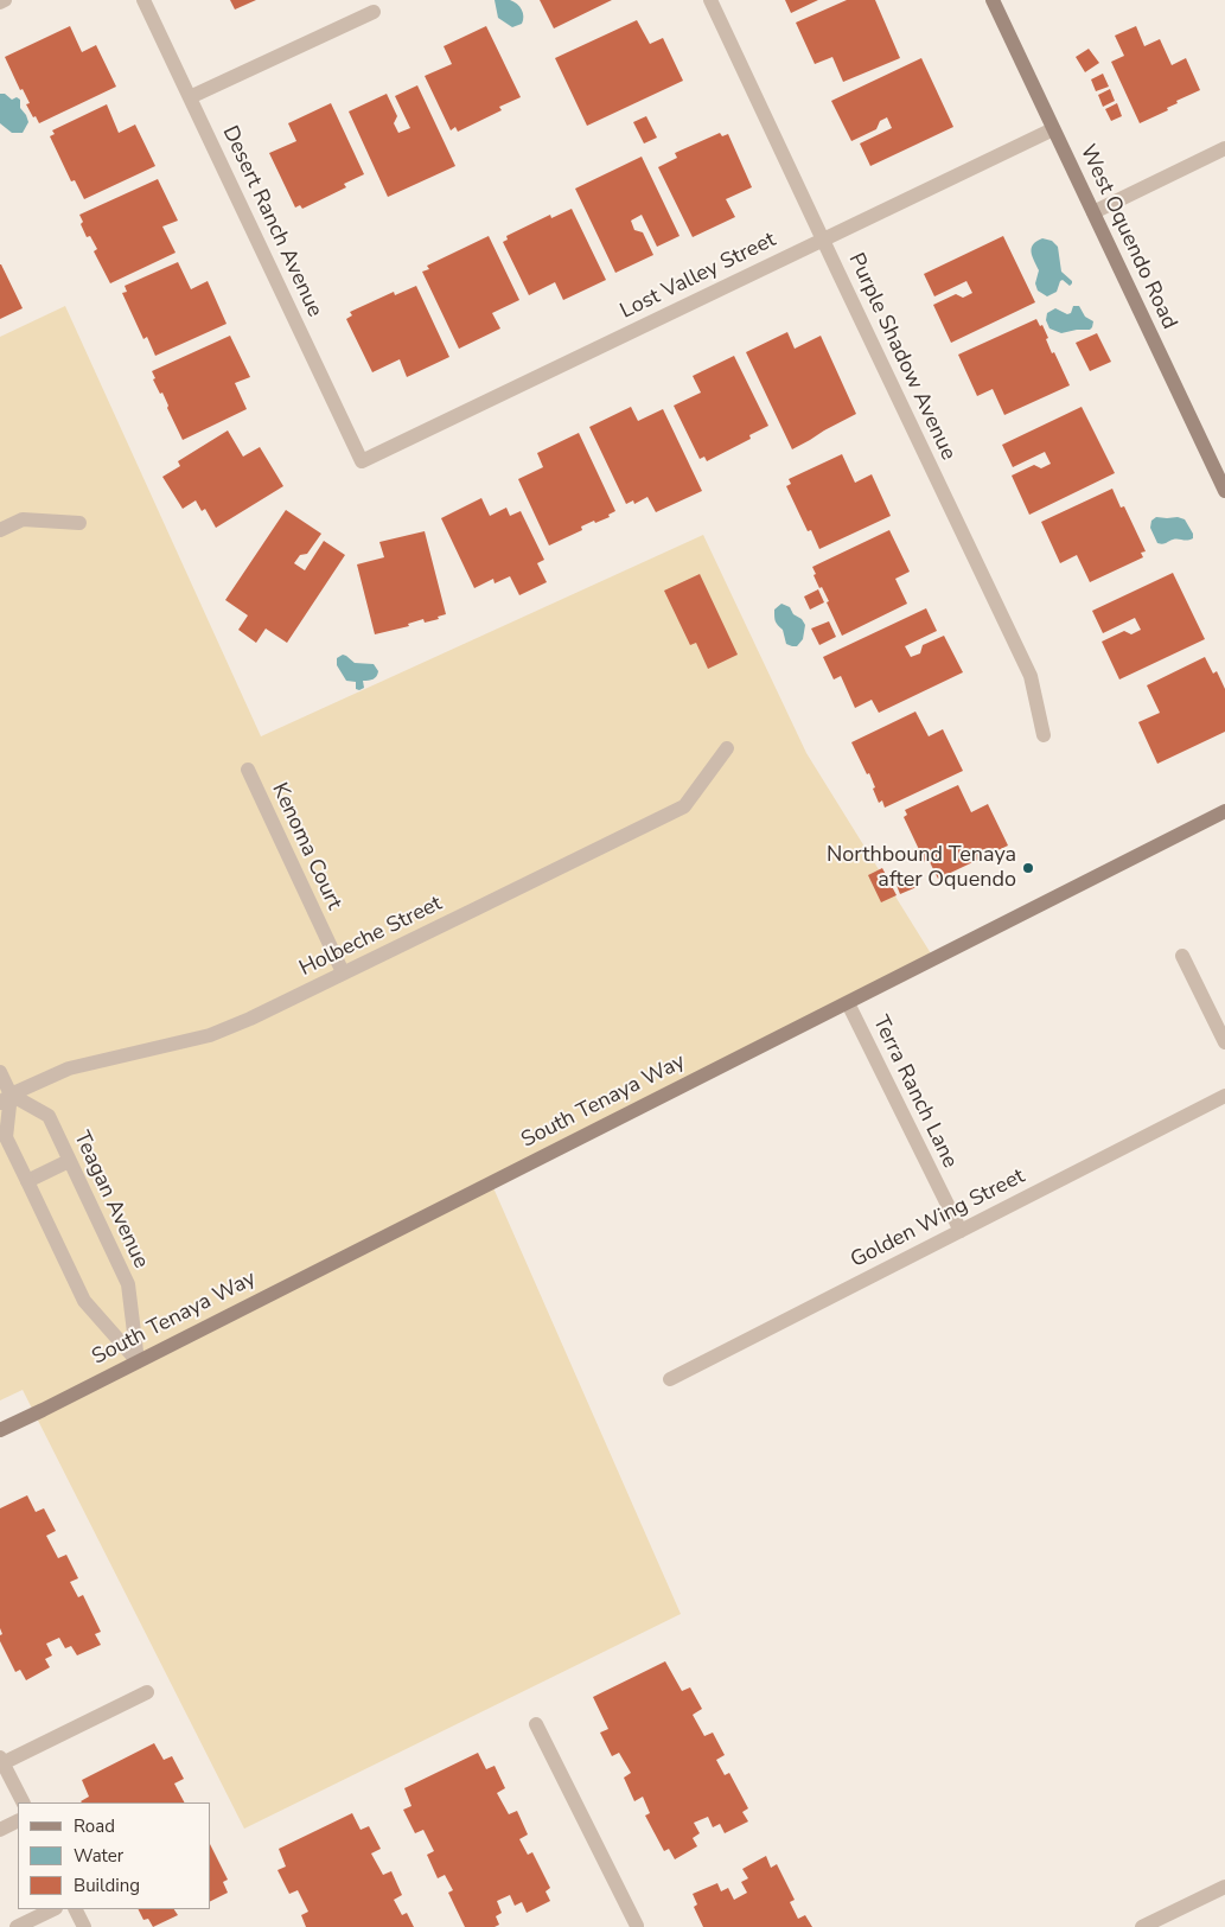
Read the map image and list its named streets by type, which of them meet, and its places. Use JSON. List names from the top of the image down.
{
  "streets": {
    "street": [
      "Desert Ranch Avenue",
      "West Oquendo Road",
      "Lost Valley Street",
      "Purple Shadow Avenue",
      "Kenoma Court",
      "Holbeche Street",
      "Terra Ranch Lane",
      "South Tenaya Way",
      "Teagan Avenue",
      "Golden Wing Street"
    ]
  },
  "crossings": [
    ["Desert Ranch Avenue", "Lost Valley Street"],
    ["West Oquendo Road", "Lost Valley Street"],
    ["Lost Valley Street", "Purple Shadow Avenue"],
    ["Kenoma Court", "Holbeche Street"],
    ["Holbeche Street", "Teagan Avenue"],
    ["Terra Ranch Lane", "South Tenaya Way"],
    ["Terra Ranch Lane", "Golden Wing Street"],
    ["South Tenaya Way", "Teagan Avenue"]
  ],
  "places": ["Northbound Tenaya after Oquendo"],
  "legend": ["Road", "Water", "Building"]
}
